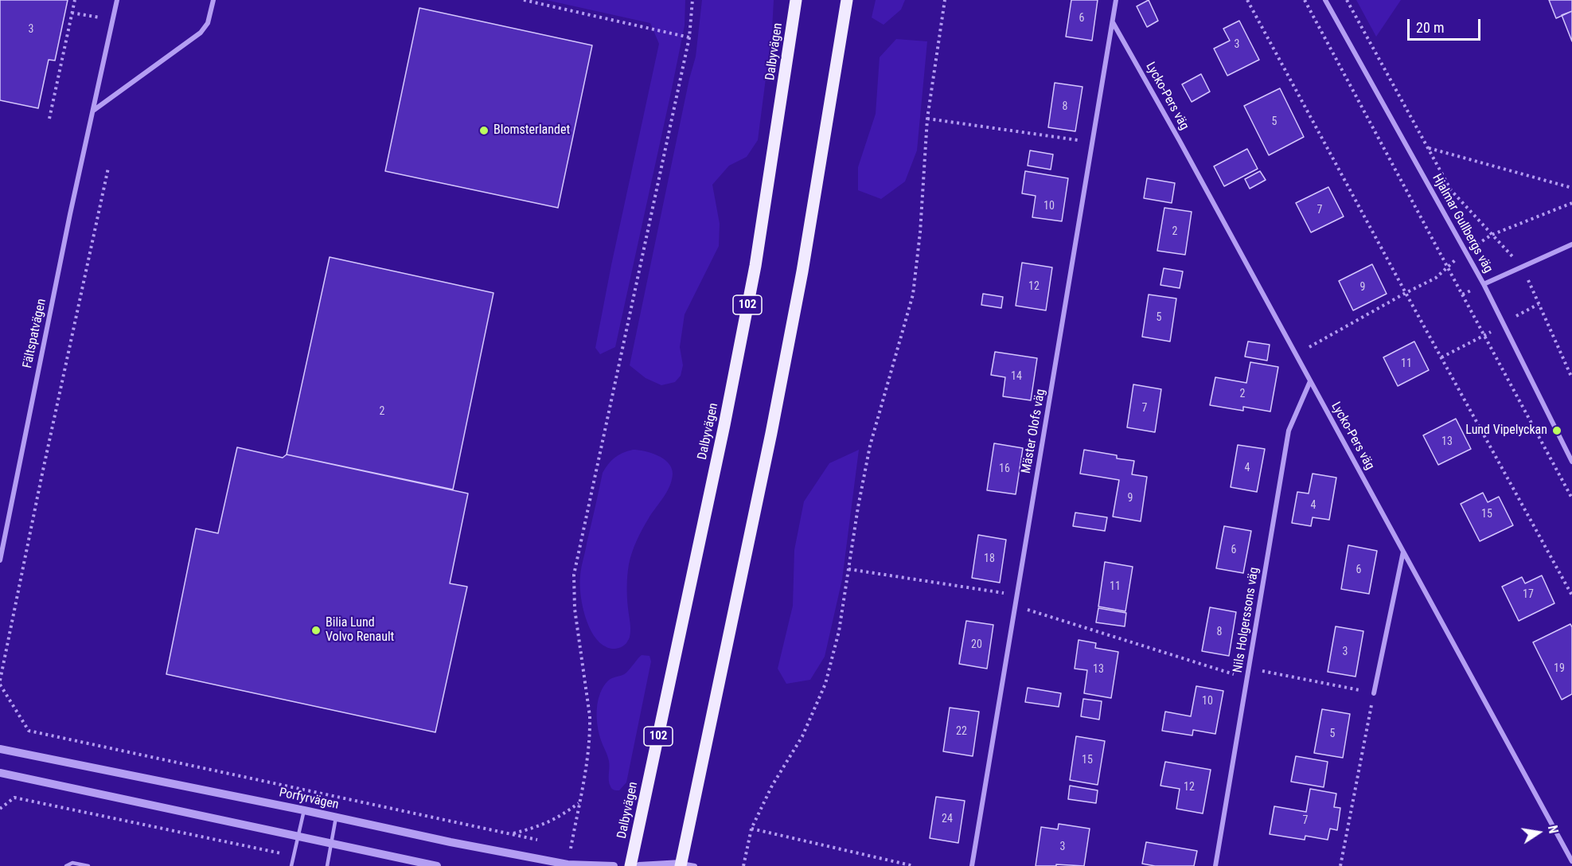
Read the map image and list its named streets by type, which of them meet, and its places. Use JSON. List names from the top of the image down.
{
  "streets": {
    "main road": ["Dalbyvägen", "102"],
    "street": [
      "Lycko-Pers väg",
      "Hjalmar Gullbergs väg",
      "Fältspatvägen",
      "Mäster Olofs väg",
      "Nils Holgerssons väg",
      "Porfyrvägen"
    ]
  },
  "crossings": [
    ["Lycko-Pers väg", "Mäster Olofs väg"],
    ["Lycko-Pers väg", "Nils Holgerssons väg"]
  ],
  "places": ["Blomsterlandet", "Lund Vipelyckan", "Bilia Lund Volvo Renault"],
  "house_numbers": [
    "6",
    "3",
    "3",
    "8",
    "5",
    "10",
    "7",
    "2",
    "12",
    "9",
    "5",
    "11",
    "14",
    "2",
    "7",
    "2",
    "13",
    "4",
    "16",
    "9",
    "4",
    "15",
    "6",
    "18",
    "6",
    "11",
    "17",
    "8",
    "20",
    "3",
    "19",
    "13",
    "10",
    "22",
    "5",
    "15",
    "12",
    "24",
    "7",
    "3"
  ],
  "scale_bar": "20 m",
  "north": "right"
}
